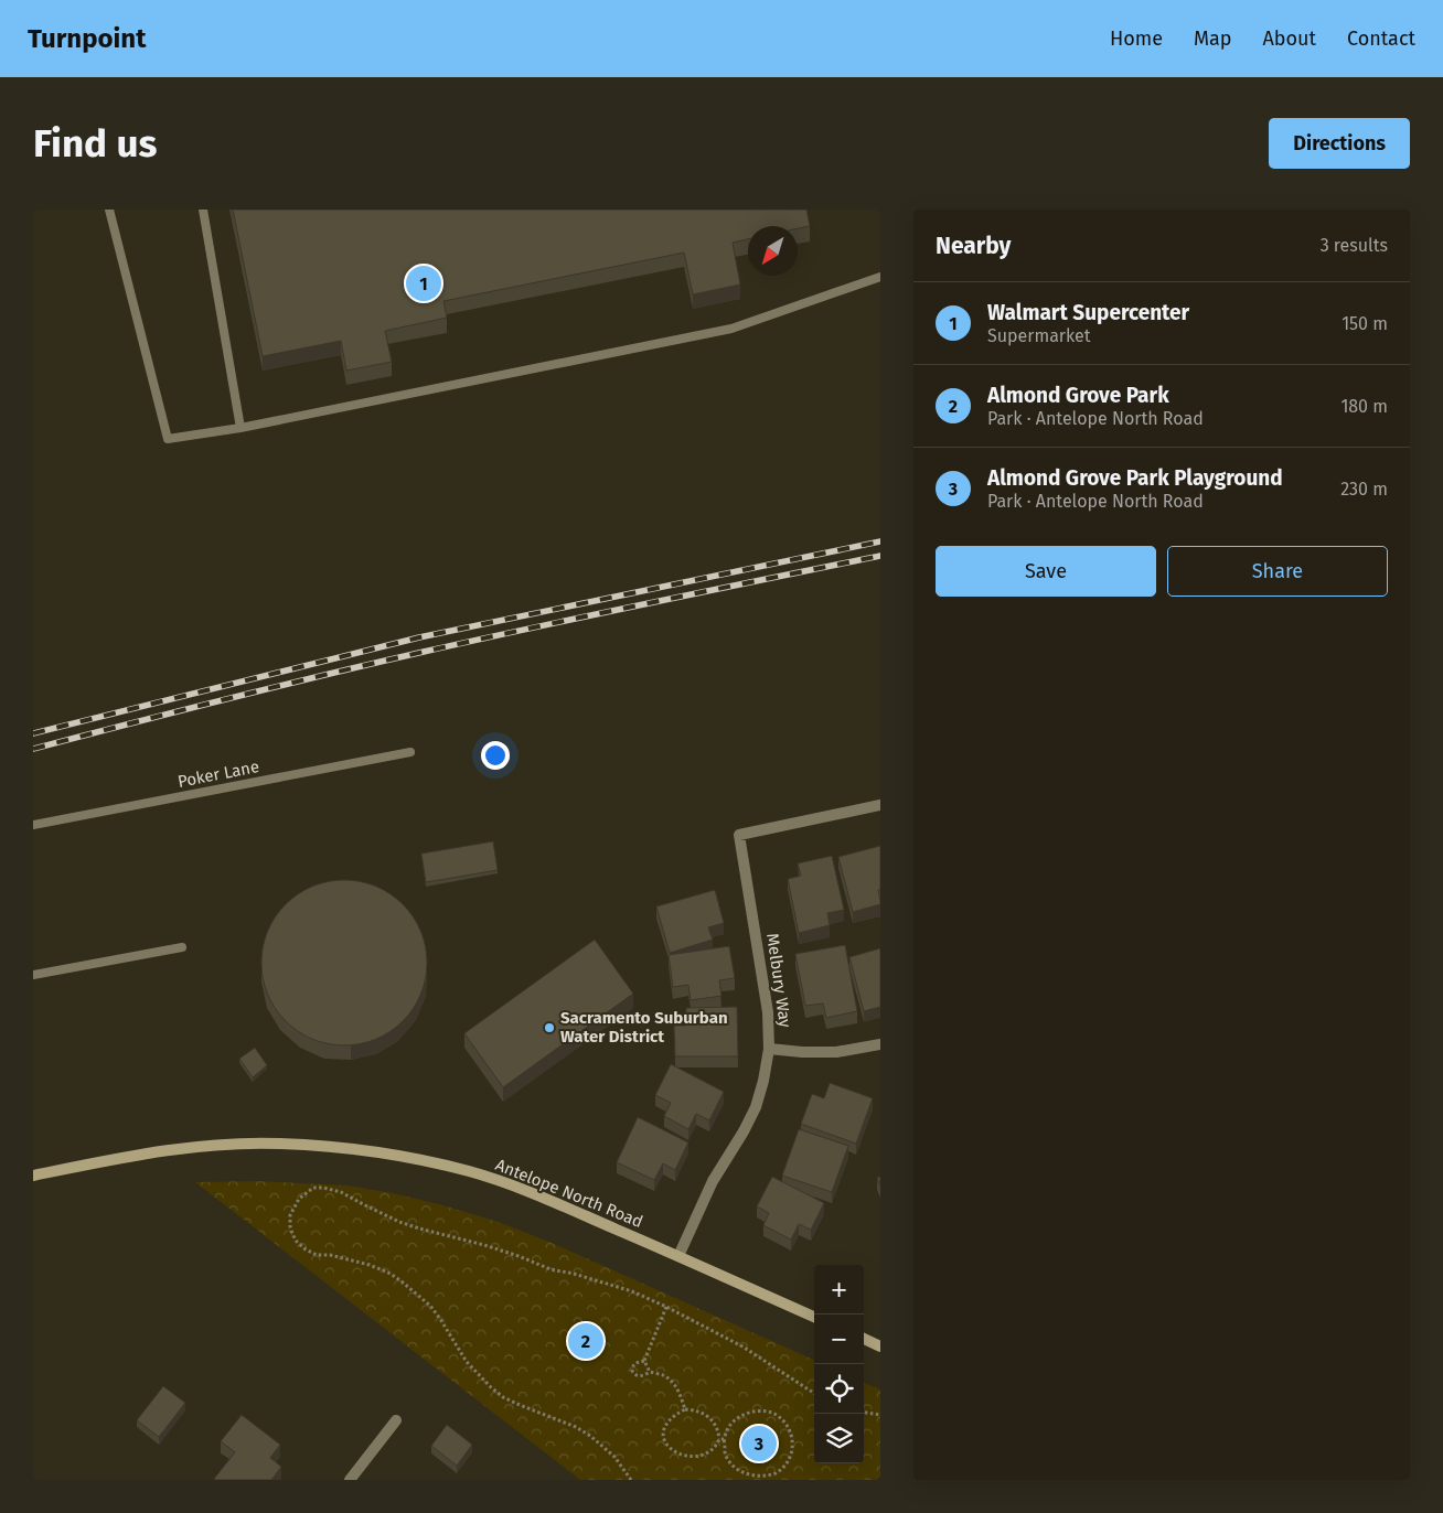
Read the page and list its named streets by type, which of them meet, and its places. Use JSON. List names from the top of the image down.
{
  "streets": {
    "main road": ["Antelope North Road"],
    "street": ["Melbury Way"],
    "lane": ["Poker Lane"]
  },
  "crossings": [
    ["Melbury Way", "Antelope North Road"]
  ],
  "places": ["Sacramento Suburban Water District"],
  "north": "bottom left",
  "page": {
    "header": "Turnpoint",
    "nav": [
      "Home",
      "Map",
      "About",
      "Contact"
    ],
    "buttons": [
      "Directions",
      ["Save", "Share"]
    ],
    "title": "Find us",
    "heading": ["Nearby", "3 results"],
    "pins": ["1", "2", "3"],
    "list": [
      {
        "mark": "1",
        "name": "Walmart Supercenter",
        "note": "Supermarket",
        "value": "150 m"
      },
      {
        "mark": "2",
        "name": "Almond Grove Park",
        "note": "Park · Antelope North Road",
        "value": "180 m"
      },
      {
        "mark": "3",
        "name": "Almond Grove Park Playground",
        "note": "Park · Antelope North Road",
        "value": "230 m"
      }
    ],
    "map_buttons": ["+", "−"]
  }
}
